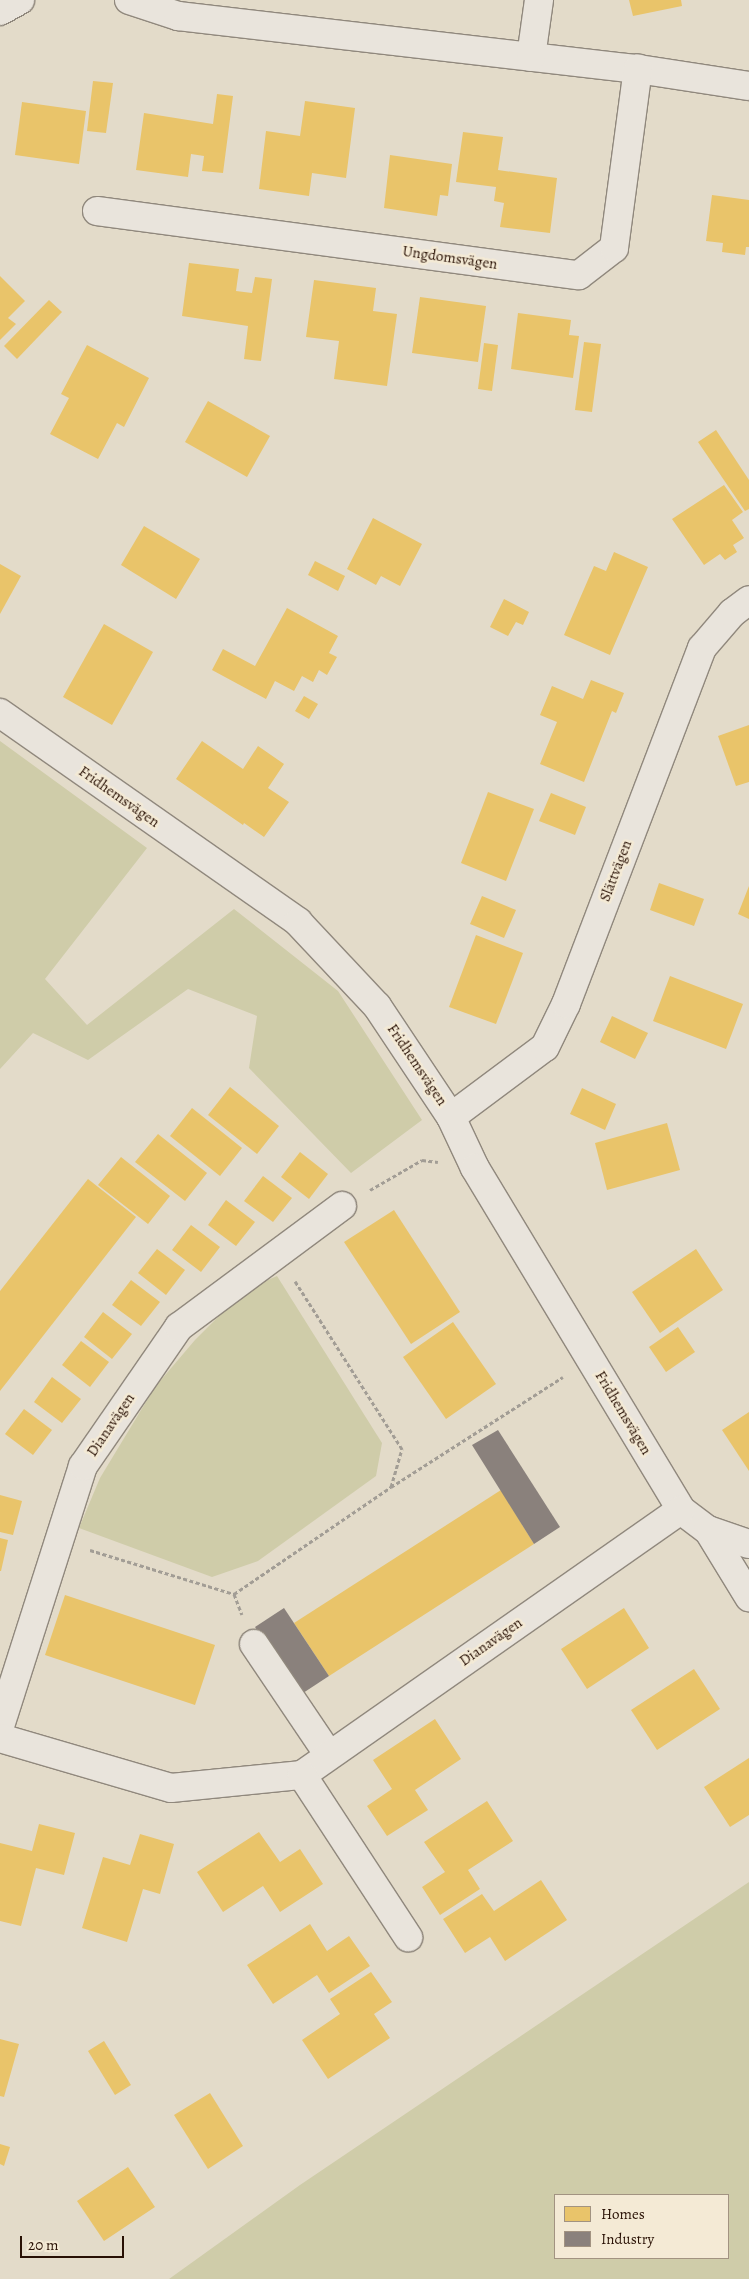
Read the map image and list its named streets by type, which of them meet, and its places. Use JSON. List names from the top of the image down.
{
  "streets": {
    "street": [
      "Ungdomsvägen",
      "Fridhemsvägen",
      "Slättvägen",
      "Dianavägen"
    ]
  },
  "crossings": [
    ["Fridhemsvägen", "Slättvägen"],
    ["Fridhemsvägen", "Dianavägen"]
  ],
  "legend": ["Homes", "Industry"],
  "scale_bar": "20 m"
}
